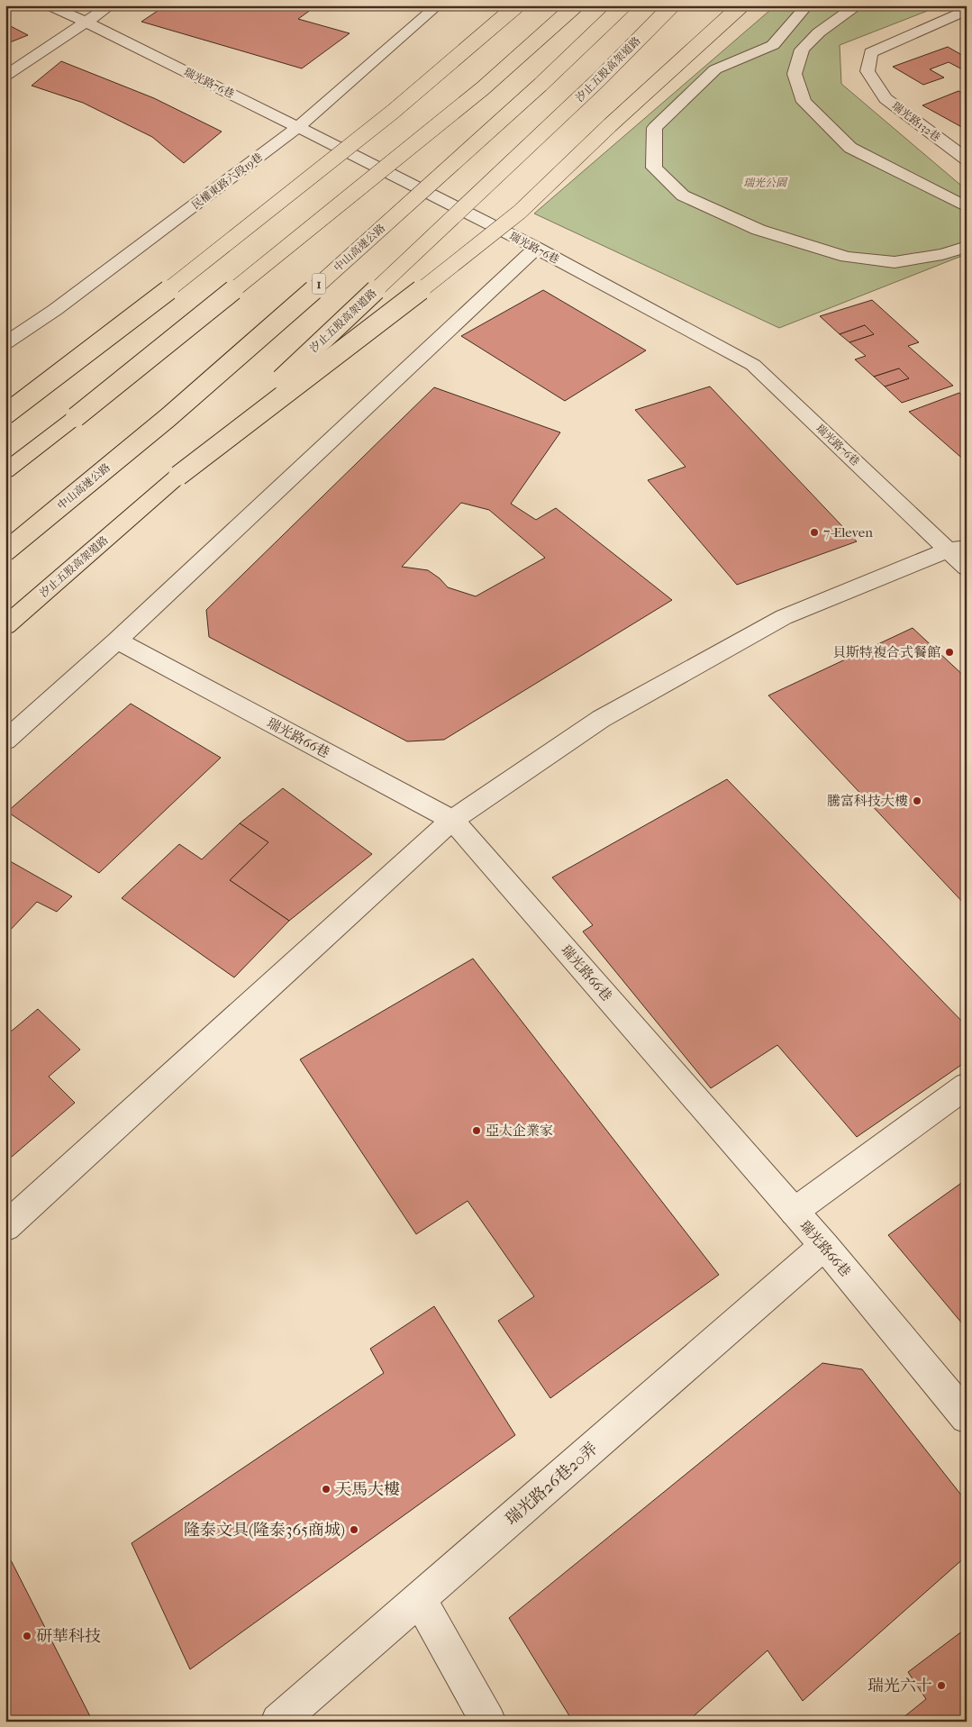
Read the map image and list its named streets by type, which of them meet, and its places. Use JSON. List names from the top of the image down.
{
  "streets": {
    "highway": ["汐止五股高架道路", "中山高速公路", "1"],
    "street": [
      "瑞光路76巷",
      "瑞光路132巷",
      "民權東路六段19巷",
      "瑞光路66巷",
      "瑞光路26巷20弄"
    ]
  },
  "crossings": [
    ["瑞光路76巷", "民權東路六段19巷"],
    ["瑞光路66巷", "瑞光路26巷20弄"]
  ],
  "parks": ["瑞光公園"],
  "places": [
    "7-Eleven",
    "貝斯特複合式餐館",
    "騰富科技大樓",
    "亞太企業家",
    "天馬大樓",
    "隆泰文具(隆泰365商城)",
    "研華科技",
    "瑞光六十"
  ]
}
